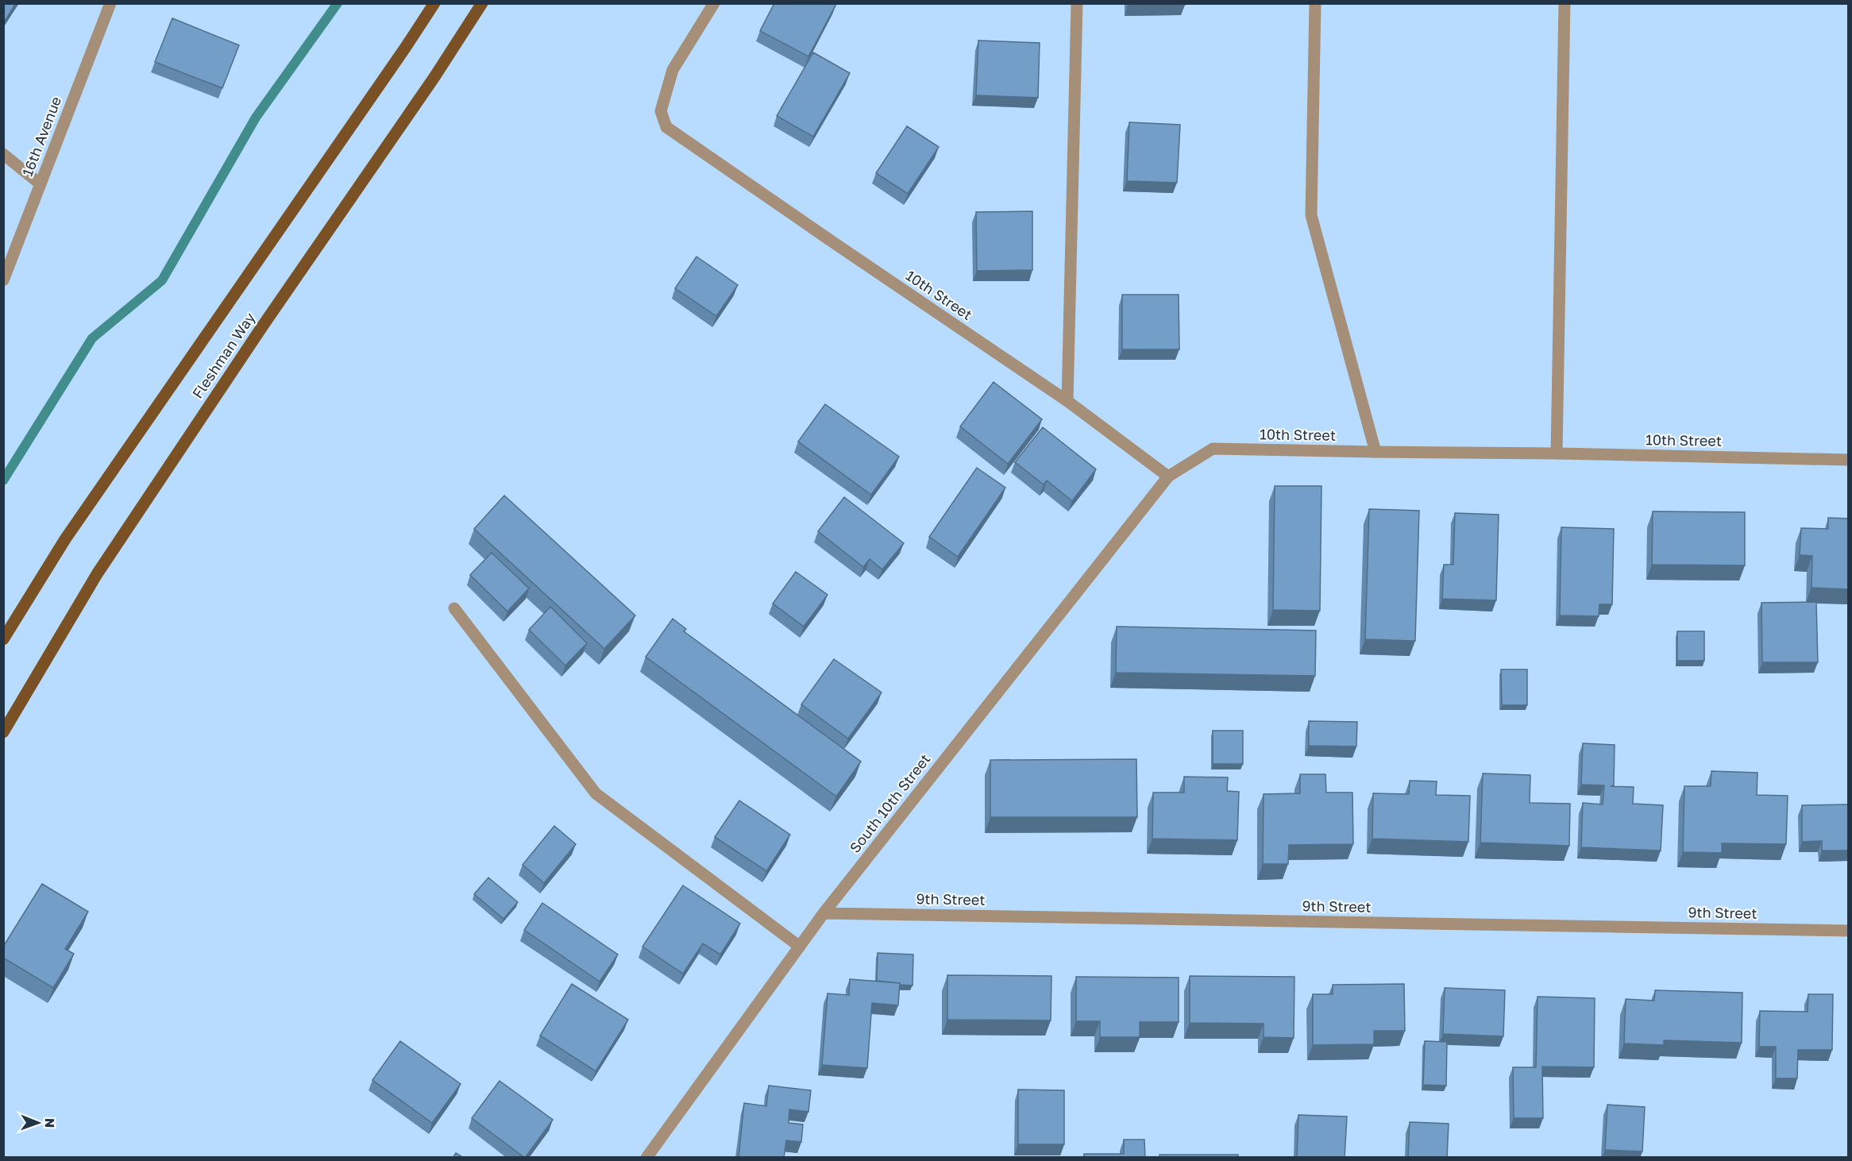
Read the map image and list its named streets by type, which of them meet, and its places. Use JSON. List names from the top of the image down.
{
  "streets": {
    "main road": ["Fleshman Way"],
    "street": [
      "16th Avenue",
      "10th Street",
      "South 10th Street",
      "9th Street"
    ]
  },
  "crossings": [
    ["10th Street", "South 10th Street"],
    ["South 10th Street", "9th Street"]
  ],
  "north": "right"
}
